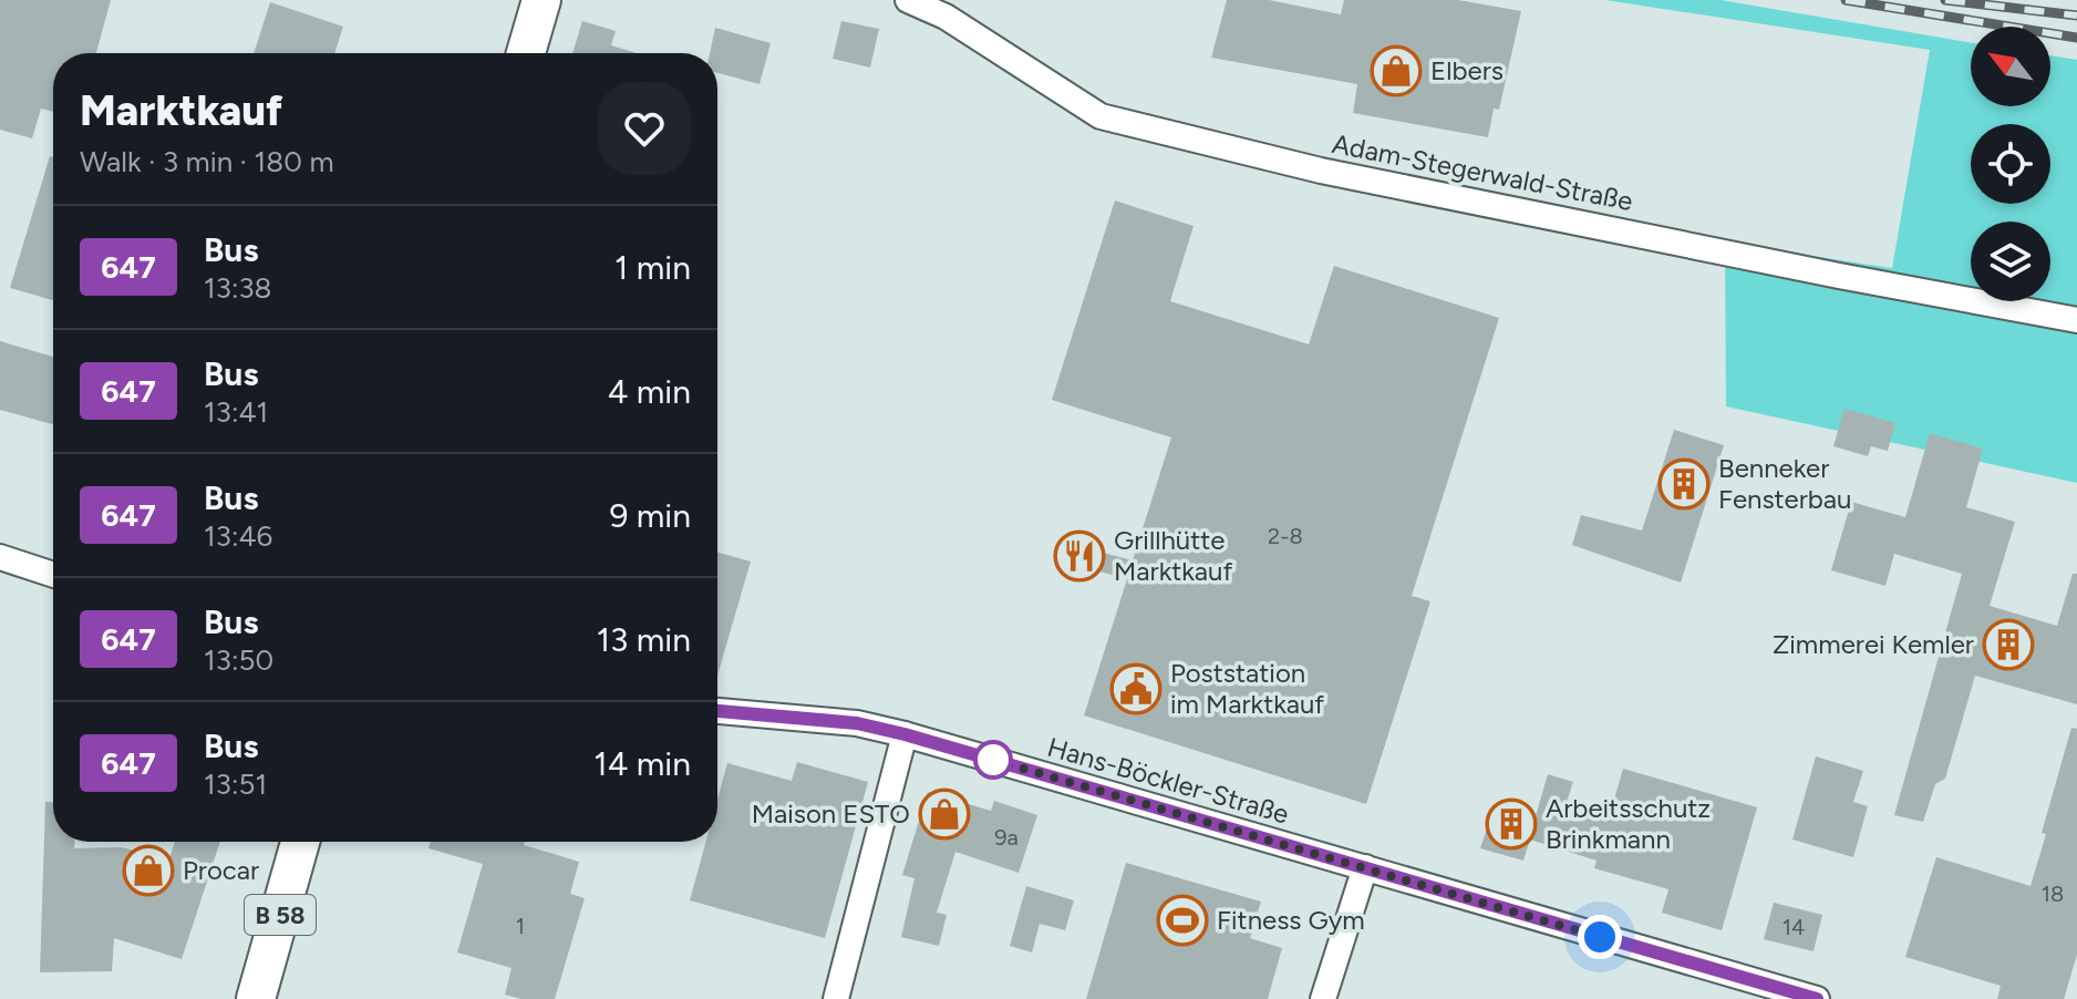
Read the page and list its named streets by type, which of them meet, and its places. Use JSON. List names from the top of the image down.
{
  "streets": {
    "main road": ["B 58"],
    "street": ["Adam-Stegerwald-Straße", "Hans-Böckler-Straße"]
  },
  "places": {
    "shop": ["Elbers", "Maison ESTO", "Procar"],
    "building": ["Benneker Fensterbau", "Zimmerei Kemler", "Arbeitsschutz Brinkmann"],
    "restaurant": ["Grillhütte Marktkauf"],
    "public building": ["Poststation im Marktkauf"],
    "sports": ["Fitness Gym"]
  },
  "lines": ["bus line 647"],
  "house_numbers": [
    "2-8",
    "9a",
    "18",
    "1",
    "14"
  ],
  "north": "top left",
  "page": {
    "heading": ["Marktkauf", "Walk · 3 min · 180 m"],
    "list": [
      {
        "mark": "647",
        "name": "Bus",
        "note": "13:38",
        "value": "1 min"
      },
      {
        "mark": "647",
        "name": "Bus",
        "note": "13:41",
        "value": "4 min"
      },
      {
        "mark": "647",
        "name": "Bus",
        "note": "13:46",
        "value": "9 min"
      },
      {
        "mark": "647",
        "name": "Bus",
        "note": "13:50",
        "value": "13 min"
      },
      {
        "mark": "647",
        "name": "Bus",
        "note": "13:51",
        "value": "14 min"
      }
    ]
  }
}
